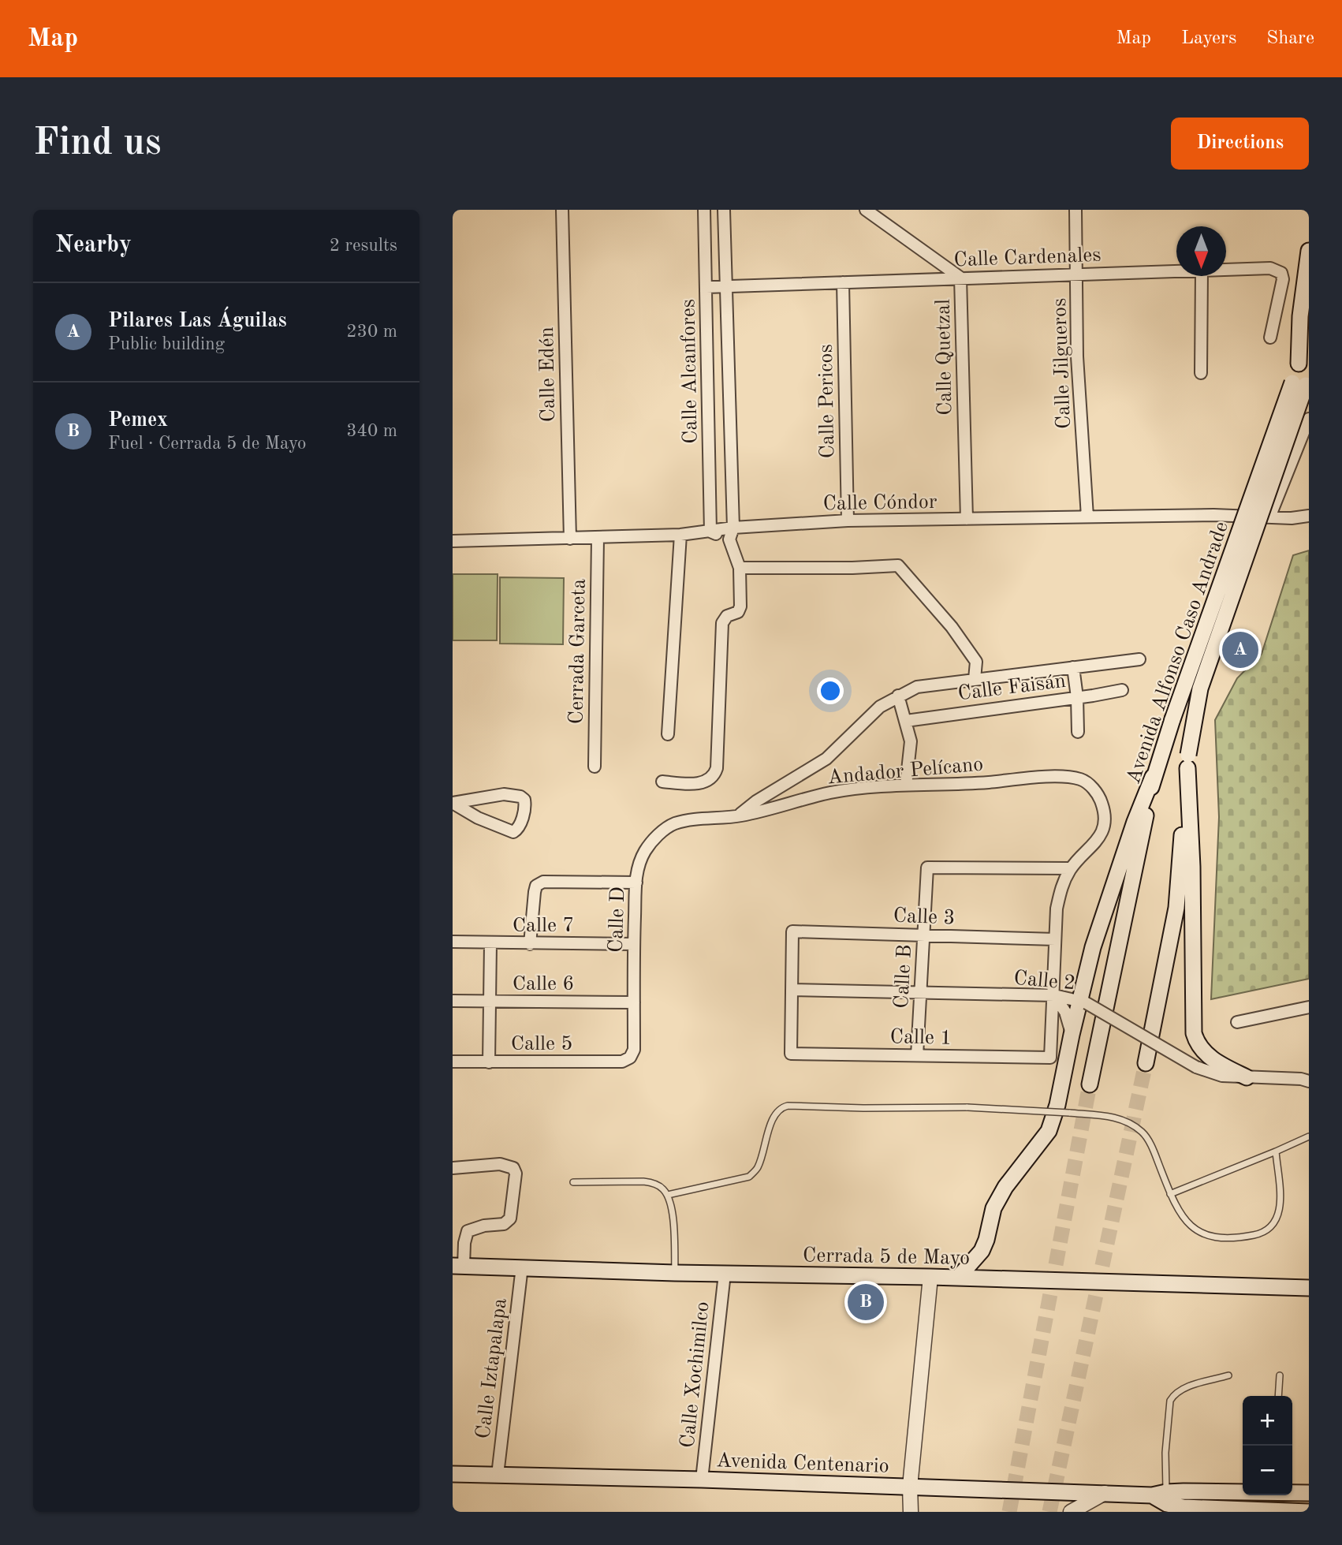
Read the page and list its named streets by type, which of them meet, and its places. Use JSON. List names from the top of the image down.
{
  "streets": {
    "main road": ["Avenida Alfonso Caso Andrade", "Cerrada 5 de Mayo", "Avenida Centenario"],
    "street": [
      "Calle Cardenales",
      "Calle Quetzal",
      "Calle Jilgueros",
      "Calle Alcanfores",
      "Calle Edén",
      "Calle Pericos",
      "Calle Cóndor",
      "Cerrada Garceta",
      "Calle Faisán",
      "Andador Pelícano",
      "Calle 3",
      "Calle D",
      "Calle 7",
      "Calle B",
      "Calle 2",
      "Calle 6",
      "Calle 1",
      "Calle 5",
      "Calle Iztapalapa",
      "Calle Xochimilco"
    ]
  },
  "crossings": [
    ["Calle Cardenales", "Calle Quetzal"],
    ["Calle Cardenales", "Calle Jilgueros"],
    ["Calle Cardenales", "Calle Alcanfores"],
    ["Calle Cardenales", "Calle Pericos"],
    ["Calle Quetzal", "Calle Cóndor"],
    ["Calle Jilgueros", "Calle Cóndor"],
    ["Calle Alcanfores", "Calle Cóndor"],
    ["Calle Edén", "Calle Cóndor"],
    ["Calle Pericos", "Calle Cóndor"],
    ["Calle Cóndor", "Cerrada Garceta"],
    ["Andador Pelícano", "Calle D"],
    ["Andador Pelícano", "Calle B"],
    ["Calle 3", "Calle B"],
    ["Calle 3", "Calle 2"],
    ["Calle 3", "Calle 1"],
    ["Calle D", "Calle 7"],
    ["Calle D", "Calle 6"],
    ["Calle D", "Calle 5"],
    ["Calle B", "Calle 2"],
    ["Calle B", "Calle 1"],
    ["Calle 2", "Calle 1"],
    ["Cerrada 5 de Mayo", "Calle Iztapalapa"],
    ["Cerrada 5 de Mayo", "Calle Xochimilco"],
    ["Calle Iztapalapa", "Avenida Centenario"],
    ["Calle Xochimilco", "Avenida Centenario"]
  ],
  "north": "bottom",
  "page": {
    "header": "Map",
    "nav": ["Map", "Layers", "Share"],
    "buttons": "Directions",
    "title": "Find us",
    "heading": ["Nearby", "2 results"],
    "list": [
      {
        "mark": "A",
        "name": "Pilares Las Águilas",
        "note": "Public building",
        "value": "230 m"
      },
      {
        "mark": "B",
        "name": "Pemex",
        "note": "Fuel · Cerrada 5 de Mayo",
        "value": "340 m"
      }
    ],
    "pins": ["A", "B"],
    "map_buttons": ["+", "−"]
  }
}
